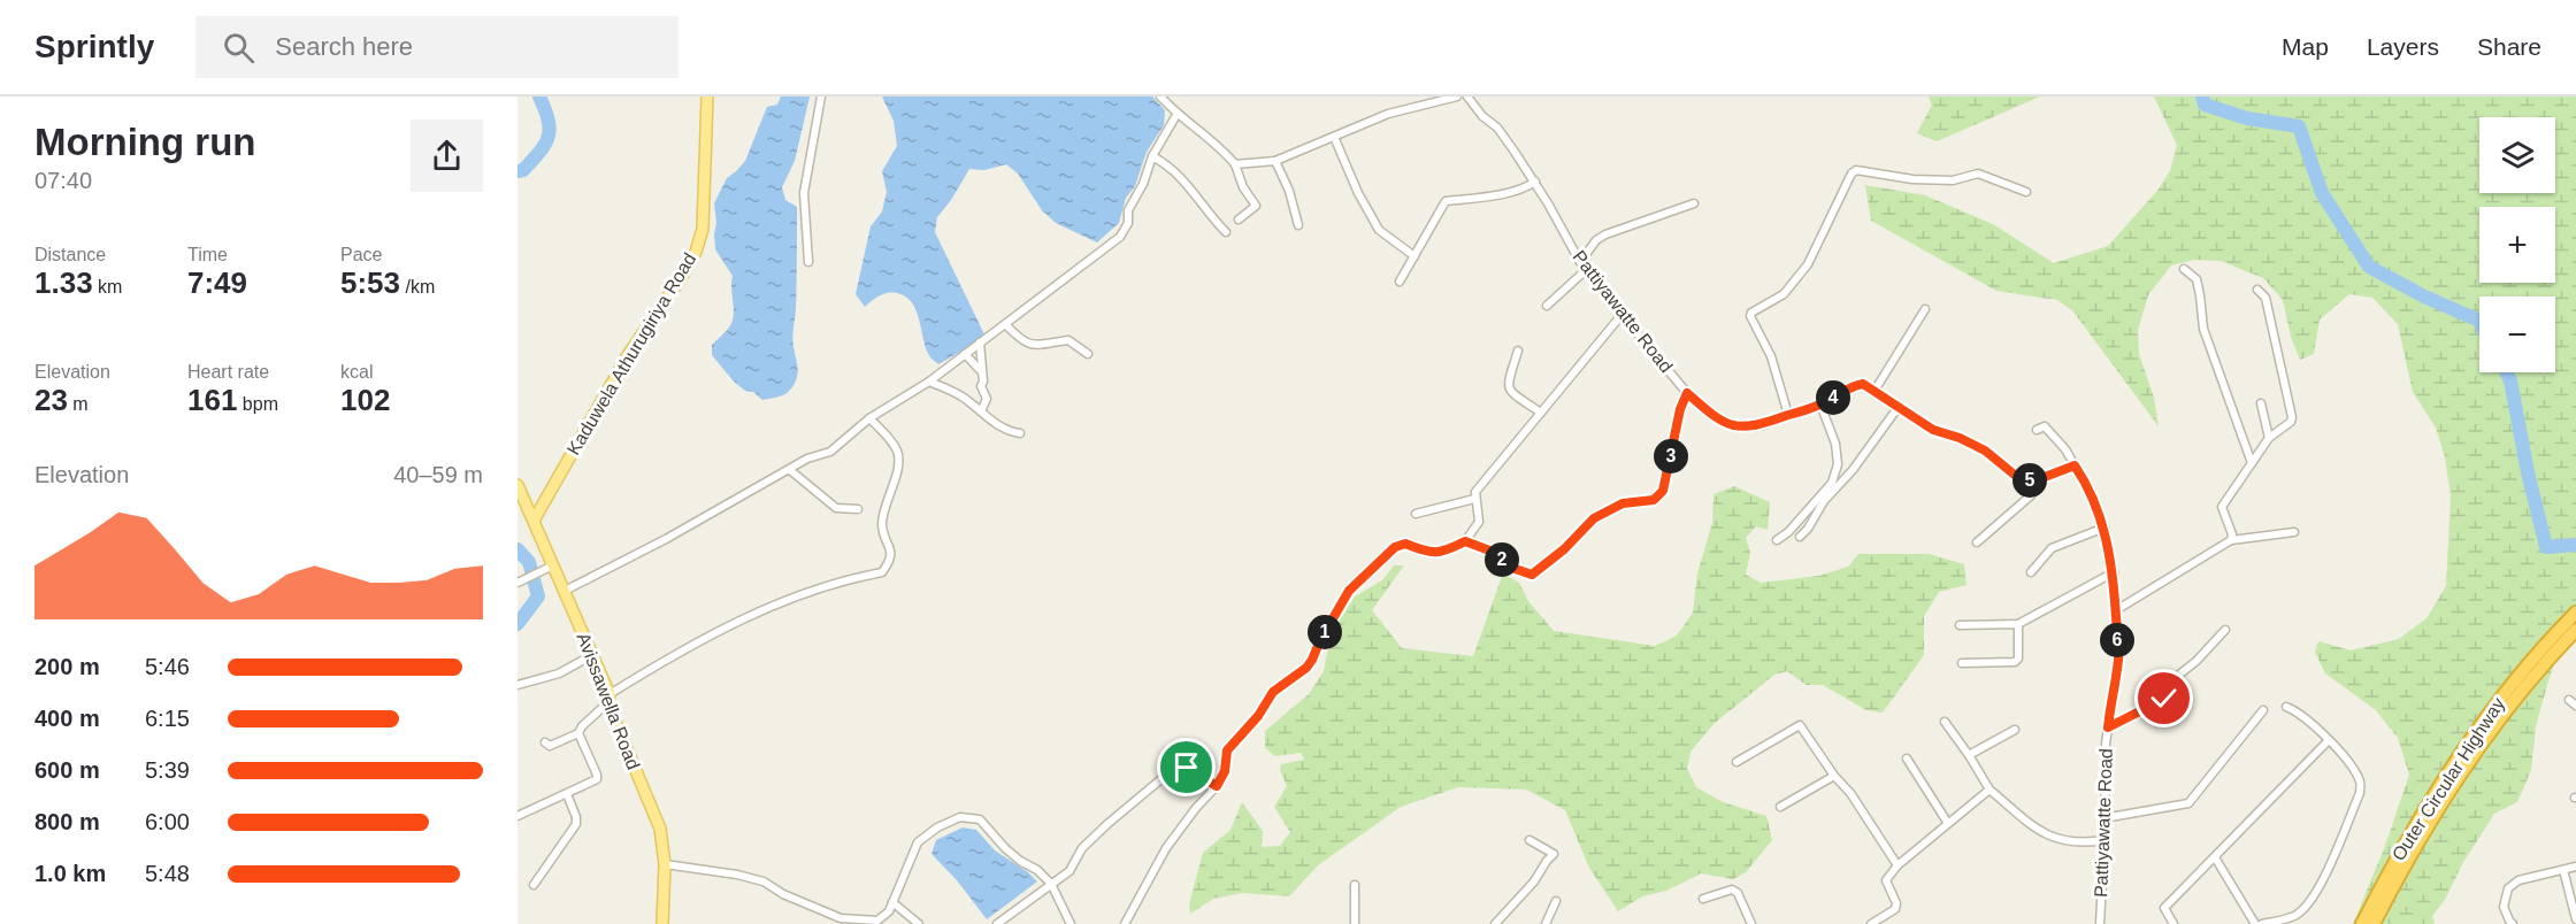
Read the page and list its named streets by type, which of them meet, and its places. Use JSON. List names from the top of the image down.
{
  "streets": {
    "highway": ["Outer Circular Highway"],
    "main road": ["Kaduwela Athurugiriya Road", "Avissawella Road"],
    "street": ["Pattiyawatte Road"]
  },
  "crossings": [
    ["Kaduwela Athurugiriya Road", "Avissawella Road"]
  ],
  "page": {
    "header": "Sprintly",
    "search": "Search here",
    "nav": ["Map", "Layers", "Share"],
    "heading": ["Morning run", "07:40"],
    "map_buttons": ["+", "−"],
    "stats": [
      ["Distance", "1.33 km"],
      ["Time", "7:49"],
      ["Pace", "5:53 /km"],
      ["Elevation", "23 m"],
      ["Heart rate", "161 bpm"],
      ["kcal", "102"]
    ],
    "pins": [
      "4",
      "3",
      "5",
      "2",
      "1",
      "6"
    ],
    "chart": ["Elevation", "40–59 m"],
    "list": [
      {
        "name": "200 m",
        "note": "5:46"
      },
      {
        "name": "400 m",
        "note": "6:15"
      },
      {
        "name": "600 m",
        "note": "5:39"
      },
      {
        "name": "800 m",
        "note": "6:00"
      },
      {
        "name": "1.0 km",
        "note": "5:48"
      }
    ]
  }
}
